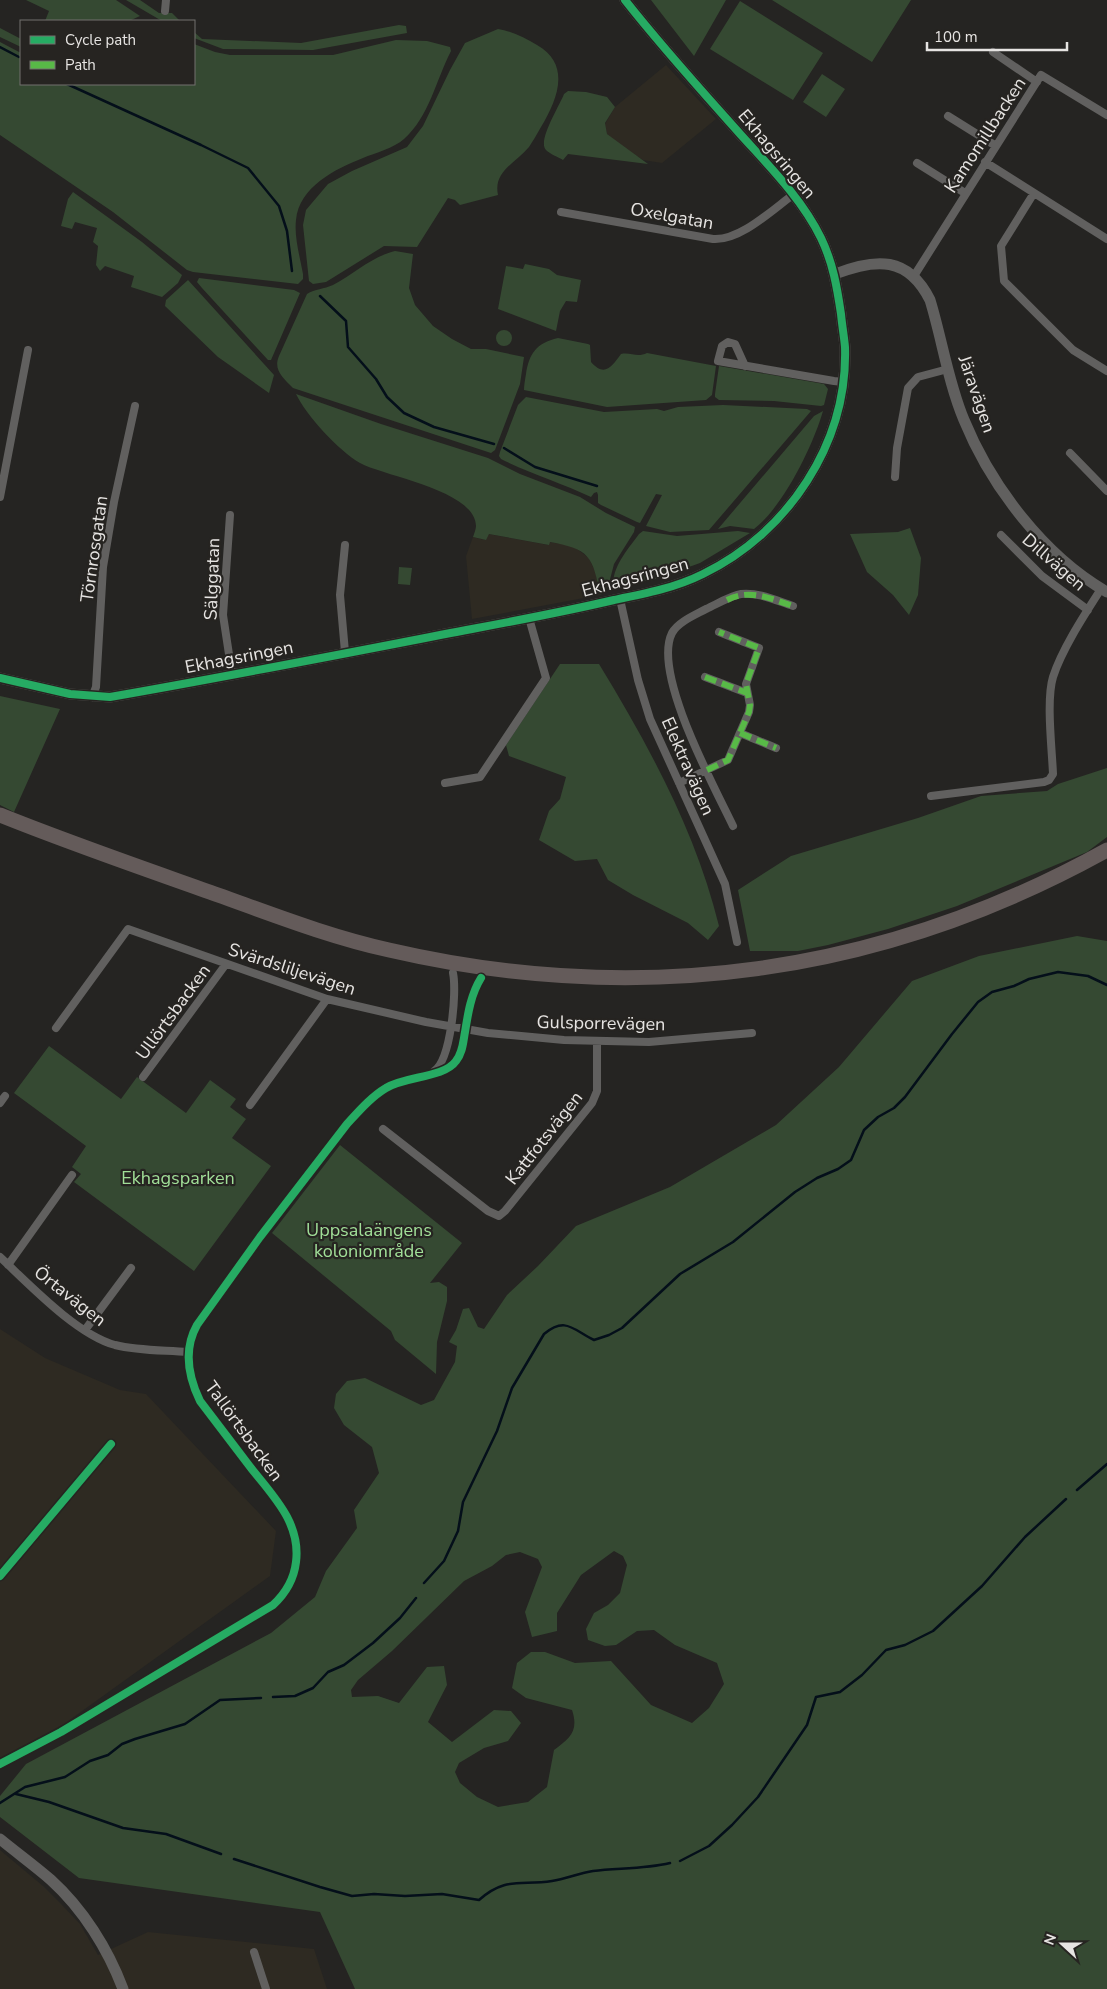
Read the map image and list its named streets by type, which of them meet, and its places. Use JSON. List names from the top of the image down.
{
  "streets": {
    "street": [
      "Kamomillbacken",
      "Ekhagsringen",
      "Oxelgatan",
      "Järavägen",
      "Törnrosgatan",
      "Dillvägen",
      "Sälggatan",
      "Elektravägen",
      "Svärdsliljevägen",
      "Ullörtsbacken",
      "Gulsporrevägen",
      "Kattfotsvägen",
      "Örtavägen",
      "Tallörtsbacken"
    ]
  },
  "crossings": [
    ["Kamomillbacken", "Järavägen"],
    ["Ekhagsringen", "Oxelgatan"],
    ["Ekhagsringen", "Järavägen"],
    ["Ekhagsringen", "Törnrosgatan"],
    ["Ekhagsringen", "Sälggatan"],
    ["Ekhagsringen", "Elektravägen"],
    ["Svärdsliljevägen", "Ullörtsbacken"],
    ["Svärdsliljevägen", "Gulsporrevägen"],
    ["Gulsporrevägen", "Kattfotsvägen"],
    ["Gulsporrevägen", "Tallörtsbacken"],
    ["Örtavägen", "Tallörtsbacken"]
  ],
  "parks": ["Ekhagsparken", "Uppsalaängens koloniområde"],
  "legend": ["Cycle path", "Path"],
  "scale_bar": "100 m",
  "north": "left"
}
